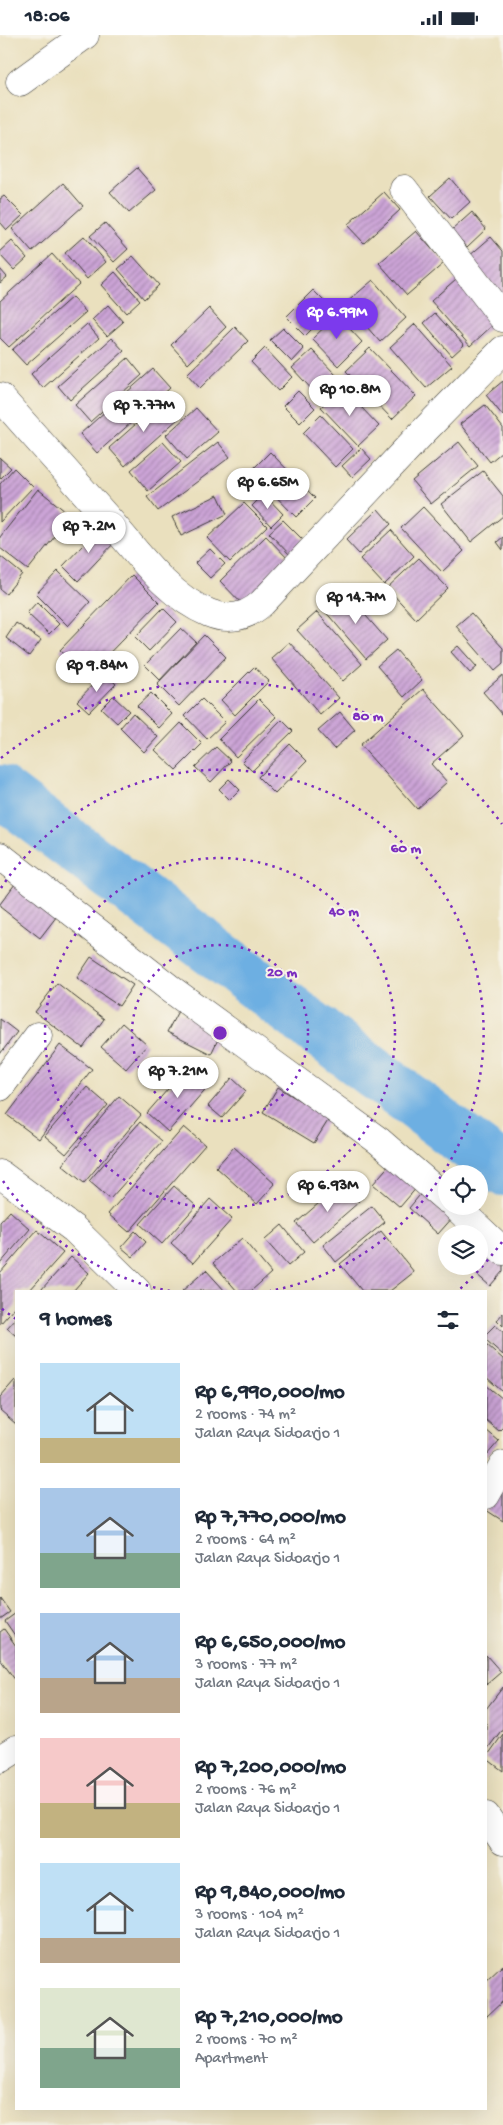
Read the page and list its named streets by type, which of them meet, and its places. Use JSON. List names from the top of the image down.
{
  "page": {
    "status": "18:06",
    "price": [
      "Rp 6.99M",
      "Rp 10.8M",
      "Rp 7.77M",
      "Rp 6.65M",
      "Rp 7.2M",
      "Rp 14.7M",
      "Rp 9.84M",
      "Rp 7.21M",
      "Rp 6.93M"
    ],
    "heading": "9 homes",
    "list": [
      {
        "name": "Rp 6,990,000/mo",
        "note": "2 rooms · 74 m² · Jalan Raya Sidoarjo 1"
      },
      {
        "name": "Rp 7,770,000/mo",
        "note": "2 rooms · 64 m² · Jalan Raya Sidoarjo 1"
      },
      {
        "name": "Rp 6,650,000/mo",
        "note": "3 rooms · 77 m² · Jalan Raya Sidoarjo 1"
      },
      {
        "name": "Rp 7,200,000/mo",
        "note": "2 rooms · 76 m² · Jalan Raya Sidoarjo 1"
      },
      {
        "name": "Rp 9,840,000/mo",
        "note": "3 rooms · 104 m² · Jalan Raya Sidoarjo 1"
      },
      {
        "name": "Rp 7,210,000/mo",
        "note": "2 rooms · 70 m² · Apartment"
      }
    ]
  },
  "rings": [
    "80 m",
    "60 m",
    "40 m",
    "20 m"
  ]
}
